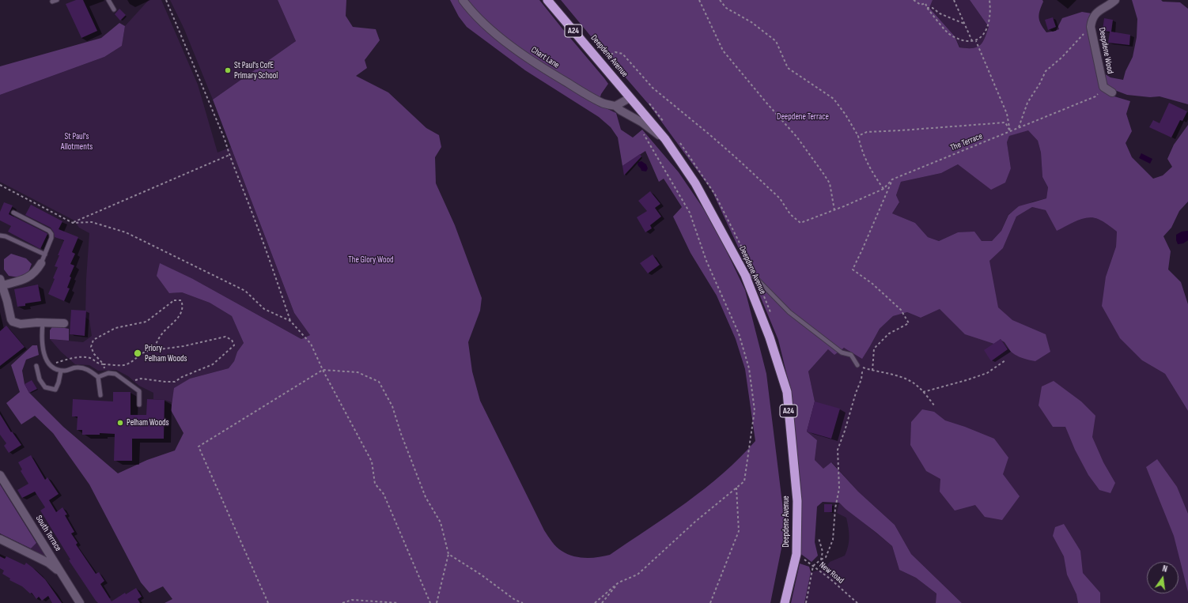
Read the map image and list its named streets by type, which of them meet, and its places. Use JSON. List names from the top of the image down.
{
  "streets": {
    "highway": ["A24", "Deepdene Avenue"],
    "street": ["Deepdene Wood", "Chart Lane", "South Terrace"],
    "path": ["The Terrace", "New Road"]
  },
  "crossings": [
    ["Deepdene Wood", "The Terrace"],
    ["Deepdene Avenue", "New Road"]
  ],
  "parks": ["Deepdene Terrace", "St Paul's Allotments", "The Glory Wood"],
  "places": ["St Paul's CofE Primary School", "Priory Pelham Woods", "Pelham Woods"],
  "north": "top"
}
